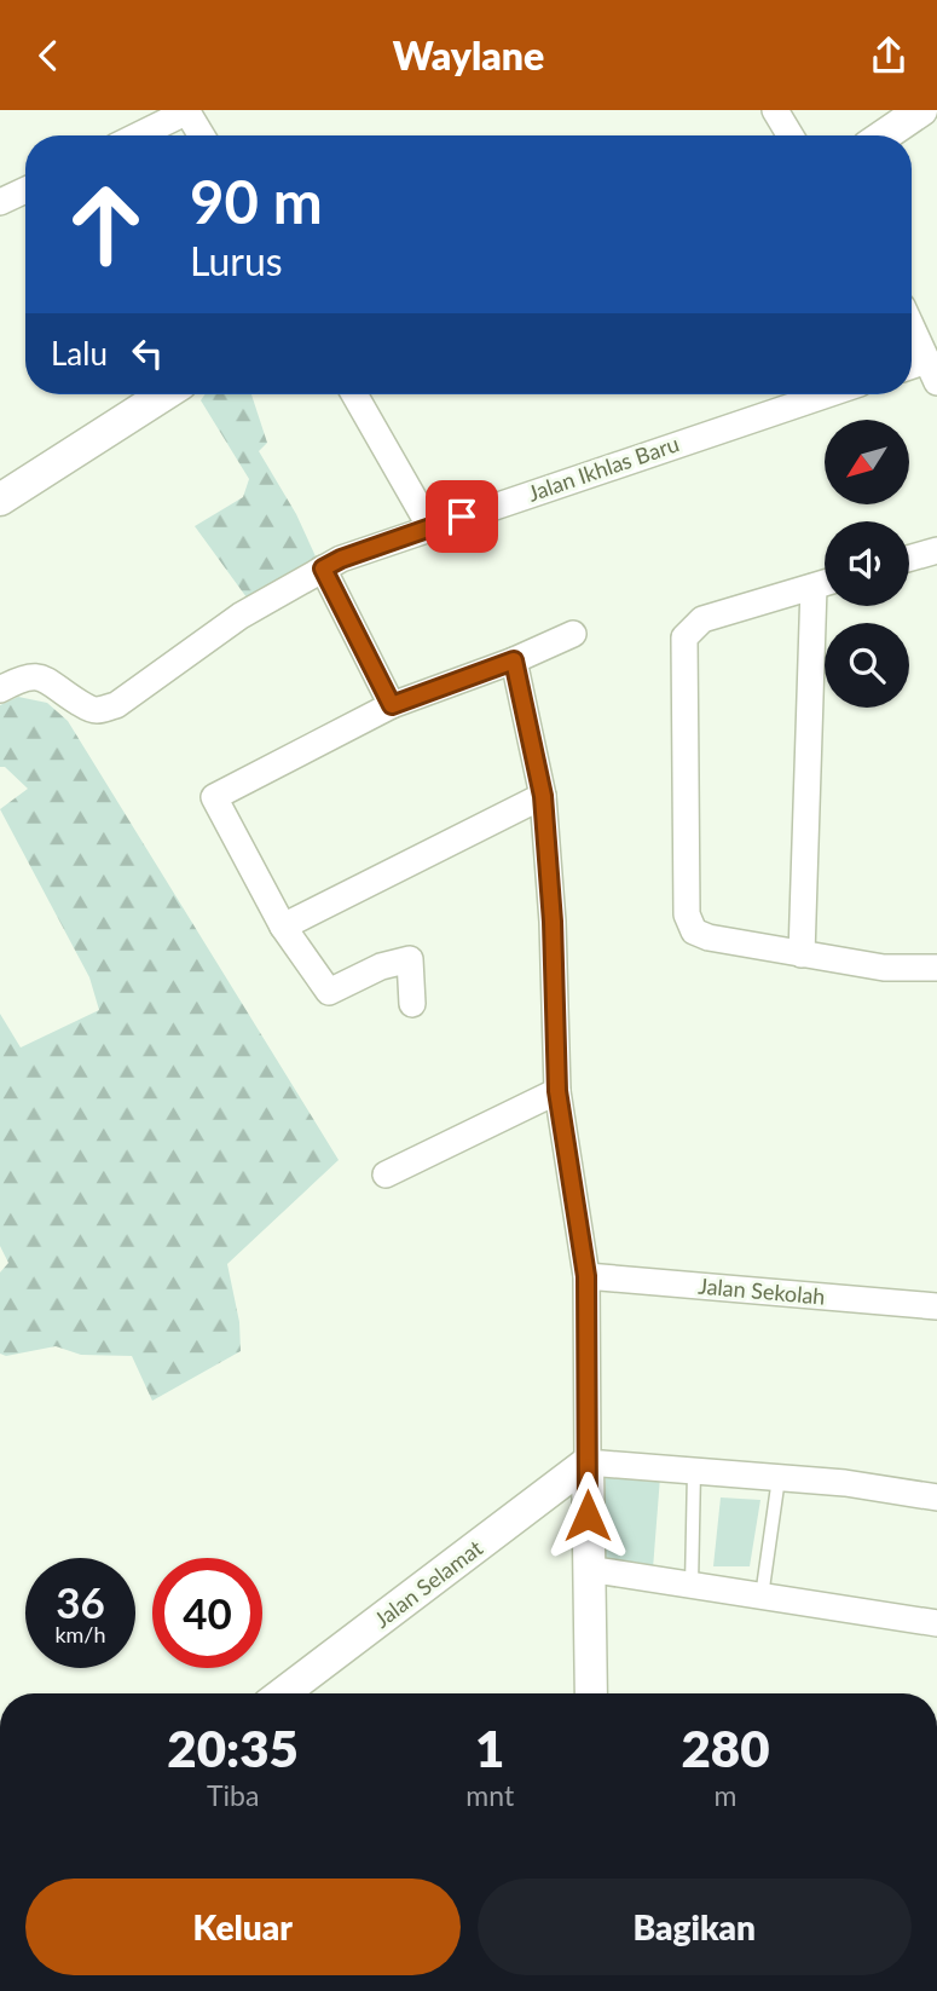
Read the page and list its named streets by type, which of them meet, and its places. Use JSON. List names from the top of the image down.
{
  "streets": {
    "street": ["Jalan Ikhlas Baru", "Jalan Sekolah", "Jalan Selamat"]
  },
  "north": "bottom left",
  "page": {
    "header": "Waylane",
    "turn": ["90 m", "Lurus"],
    "then": "Lalu",
    "speed": "36 km/h",
    "limit": "40",
    "eta": [
      "20:35",
      "Tiba",
      "1",
      "mnt",
      "280",
      "m"
    ],
    "buttons": ["Keluar", "Bagikan"]
  }
}
